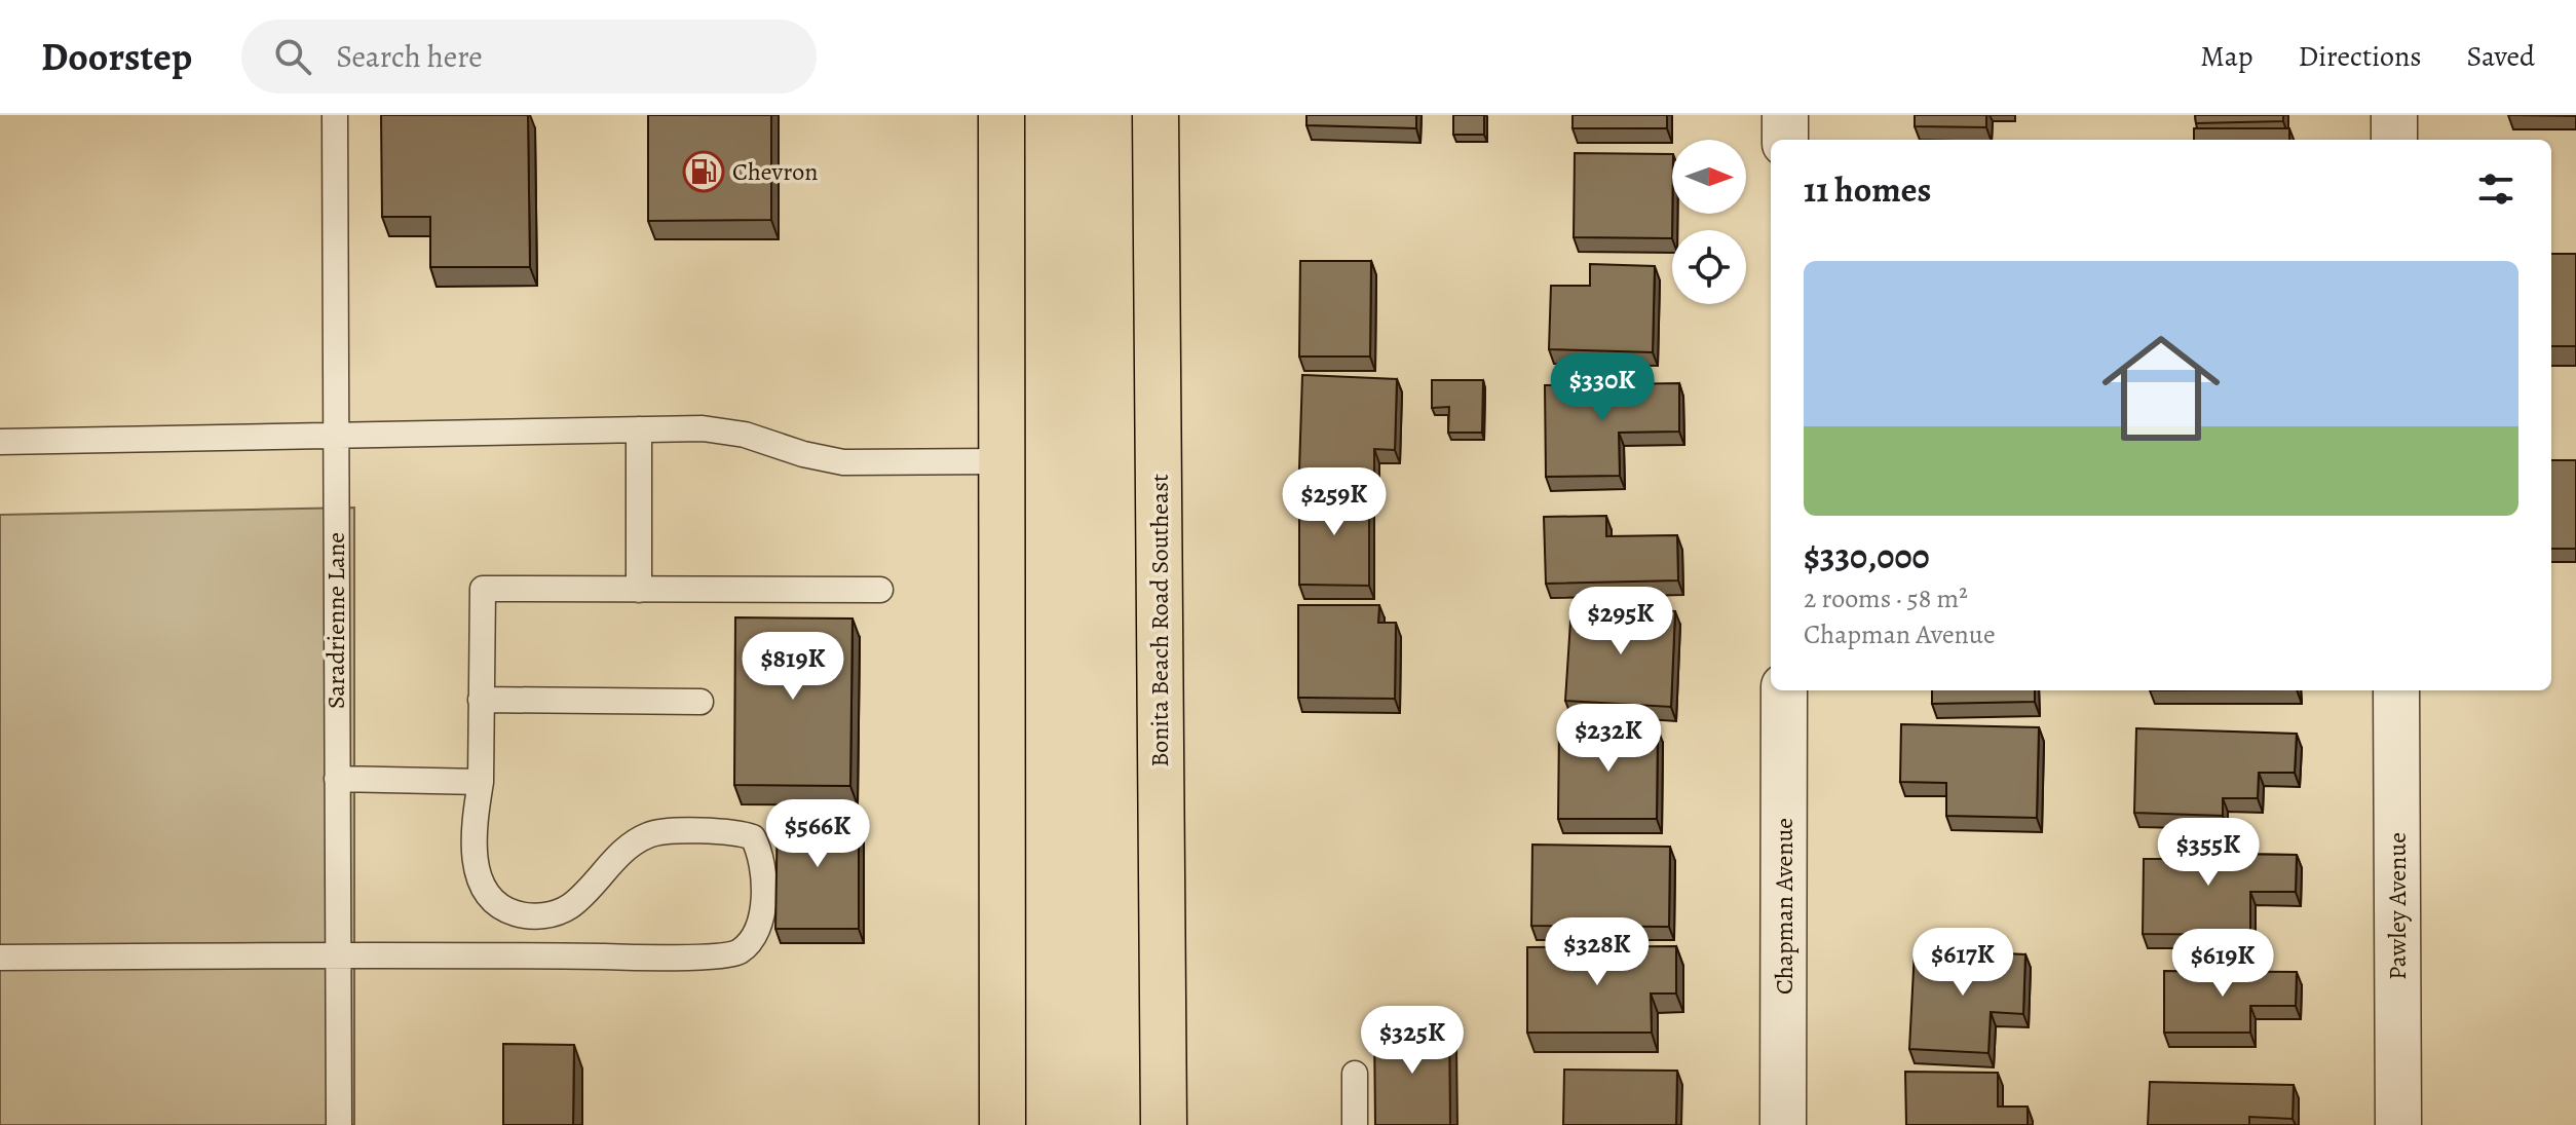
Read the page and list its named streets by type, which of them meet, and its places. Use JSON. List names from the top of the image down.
{
  "streets": {
    "main road": ["Bonita Beach Road Southeast"],
    "street": ["Chapman Avenue", "Pawley Avenue"],
    "lane": ["Saradrienne Lane"]
  },
  "places": {
    "fuel station": ["Chevron"]
  },
  "north": "right",
  "page": {
    "header": "Doorstep",
    "search": "Search here",
    "nav": ["Map", "Directions", "Saved"],
    "heading": "11 homes",
    "list": [
      {
        "name": "$330,000",
        "note": "2 rooms · 58 m² · Chapman Avenue"
      }
    ],
    "price": [
      "$330K",
      "$259K",
      "$295K",
      "$819K",
      "$232K",
      "$566K",
      "$355K",
      "$328K",
      "$617K",
      "$619K",
      "$325K"
    ]
  }
}
